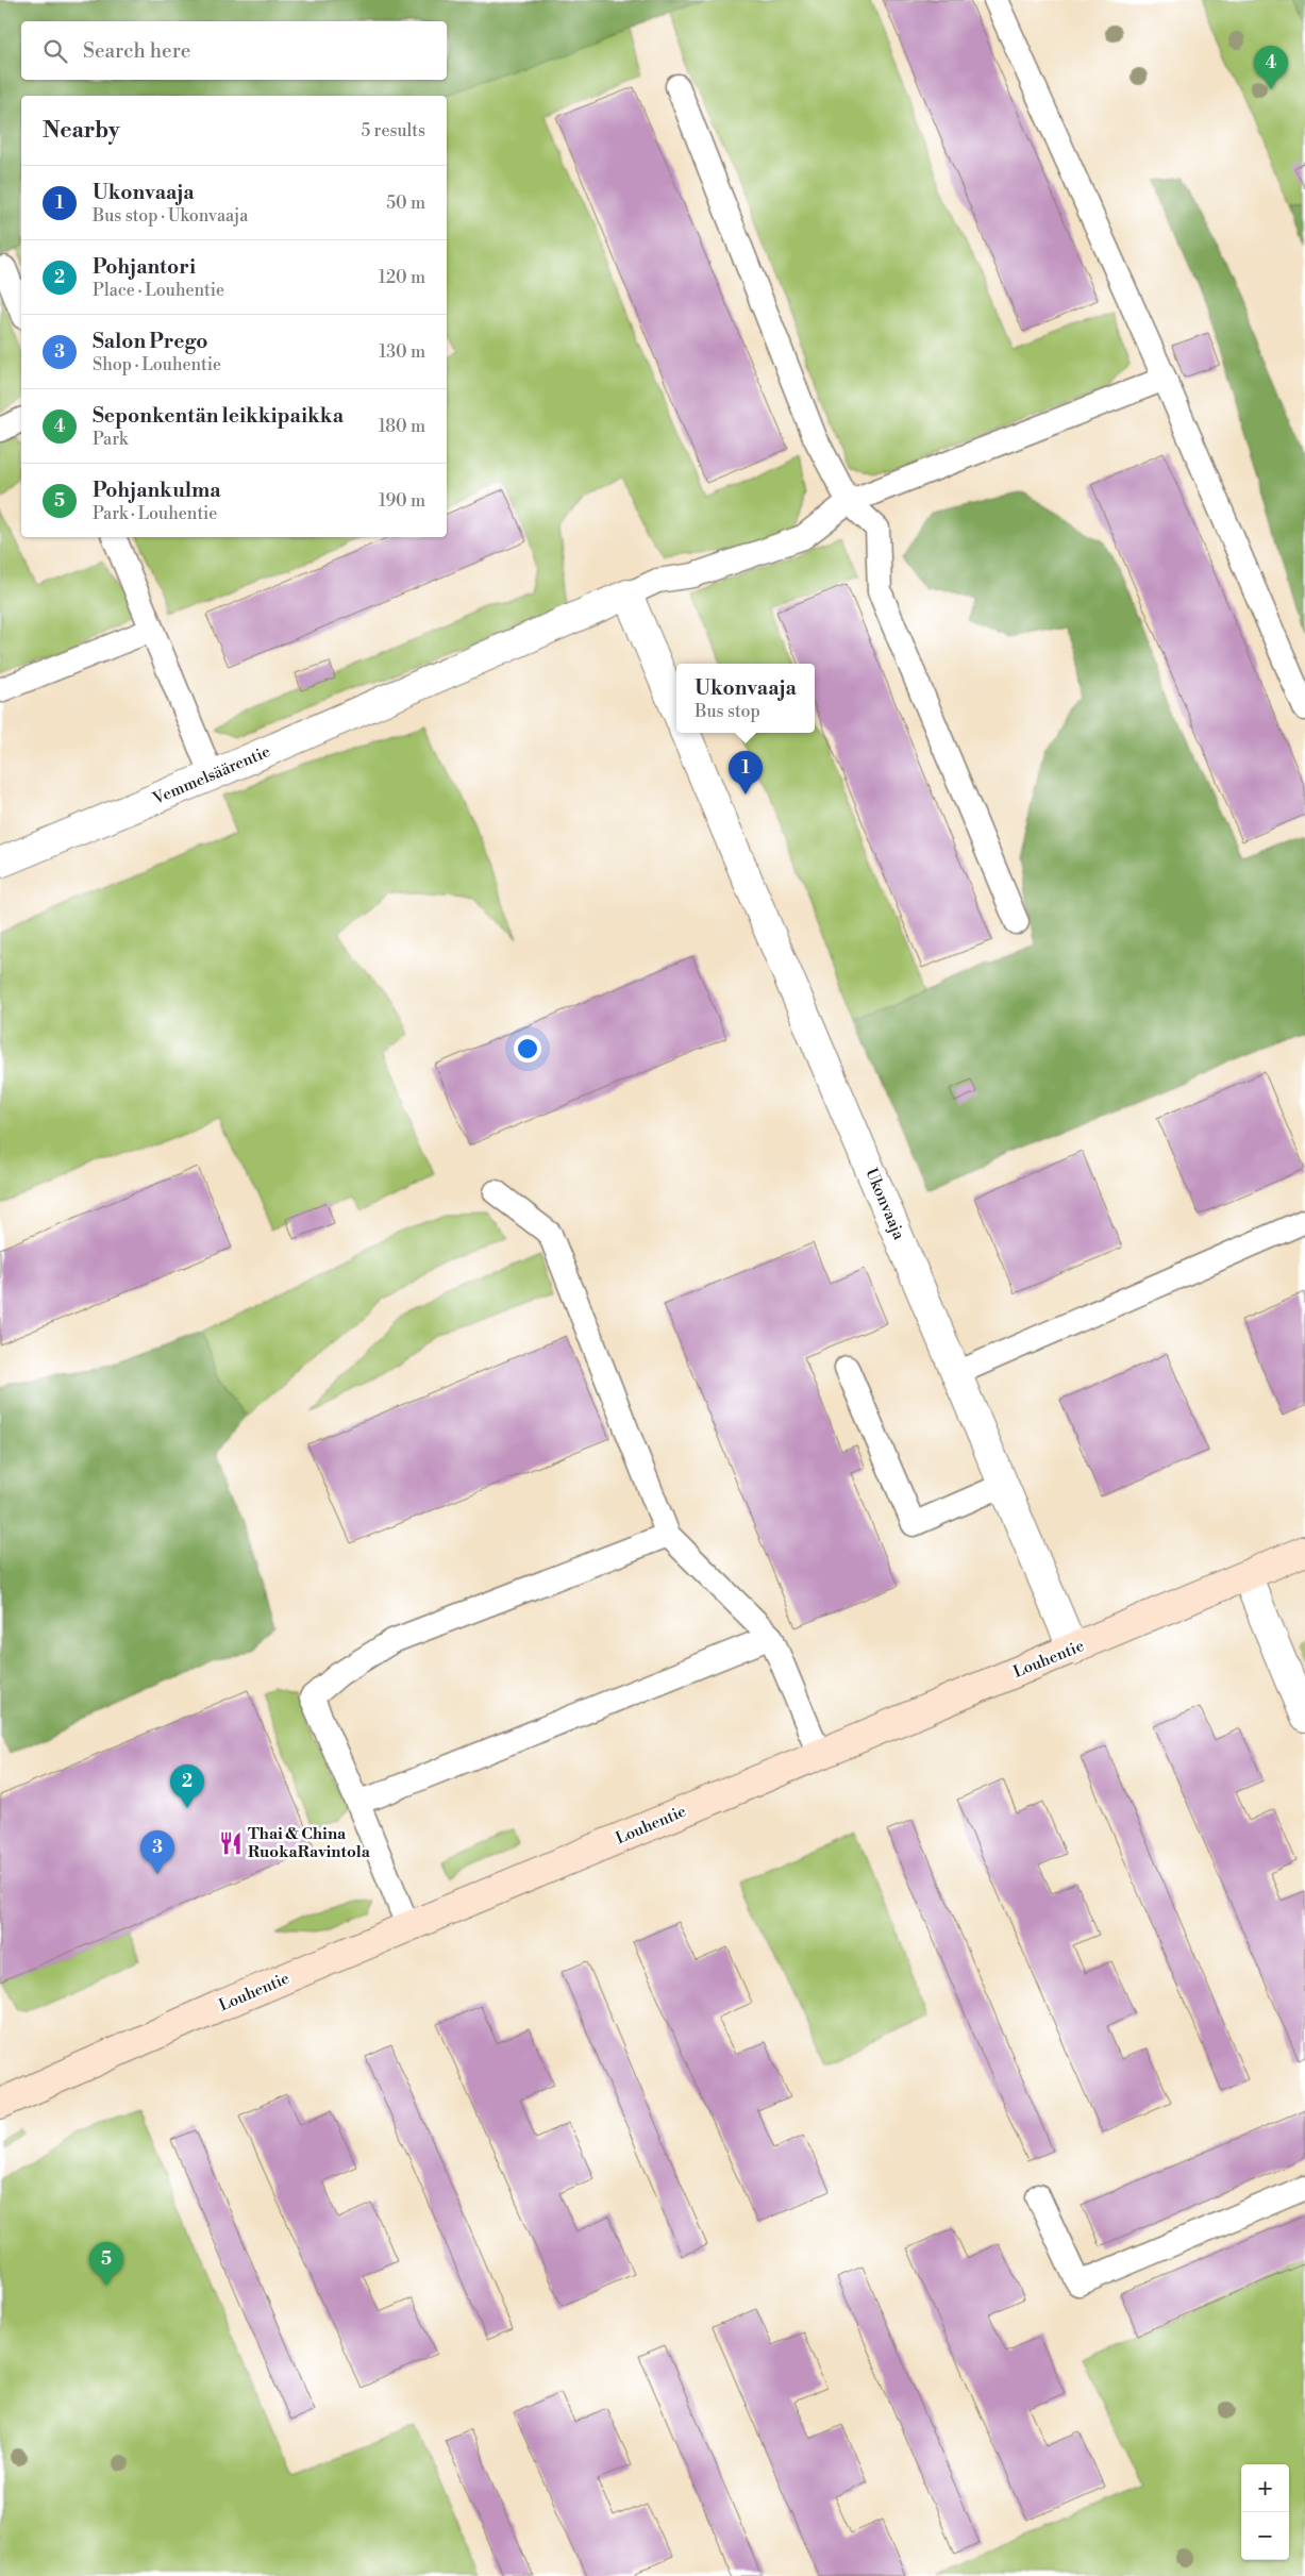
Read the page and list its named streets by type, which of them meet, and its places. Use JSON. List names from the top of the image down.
{
  "streets": {
    "street": ["Vemmelsäärentie", "Ukonvaaja", "Louhentie"]
  },
  "crossings": [
    ["Ukonvaaja", "Louhentie"]
  ],
  "places": {
    "restaurant": ["Thai & China RuokaRavintola"]
  },
  "page": {
    "search": "Search here",
    "pins": [
      "4",
      "1",
      "2",
      "3",
      "5"
    ],
    "heading": ["Nearby", "5 results"],
    "list": [
      {
        "mark": "1",
        "name": "Ukonvaaja",
        "note": "Bus stop · Ukonvaaja",
        "value": "50 m"
      },
      {
        "mark": "2",
        "name": "Pohjantori",
        "note": "Place · Louhentie",
        "value": "120 m"
      },
      {
        "mark": "3",
        "name": "Salon Prego",
        "note": "Shop · Louhentie",
        "value": "130 m"
      },
      {
        "mark": "4",
        "name": "Seponkentän leikkipaikka",
        "note": "Park",
        "value": "180 m"
      },
      {
        "mark": "5",
        "name": "Pohjankulma",
        "note": "Park · Louhentie",
        "value": "190 m"
      }
    ],
    "popup": ["Ukonvaaja", "Bus stop"],
    "map_buttons": ["+", "−"]
  }
}
